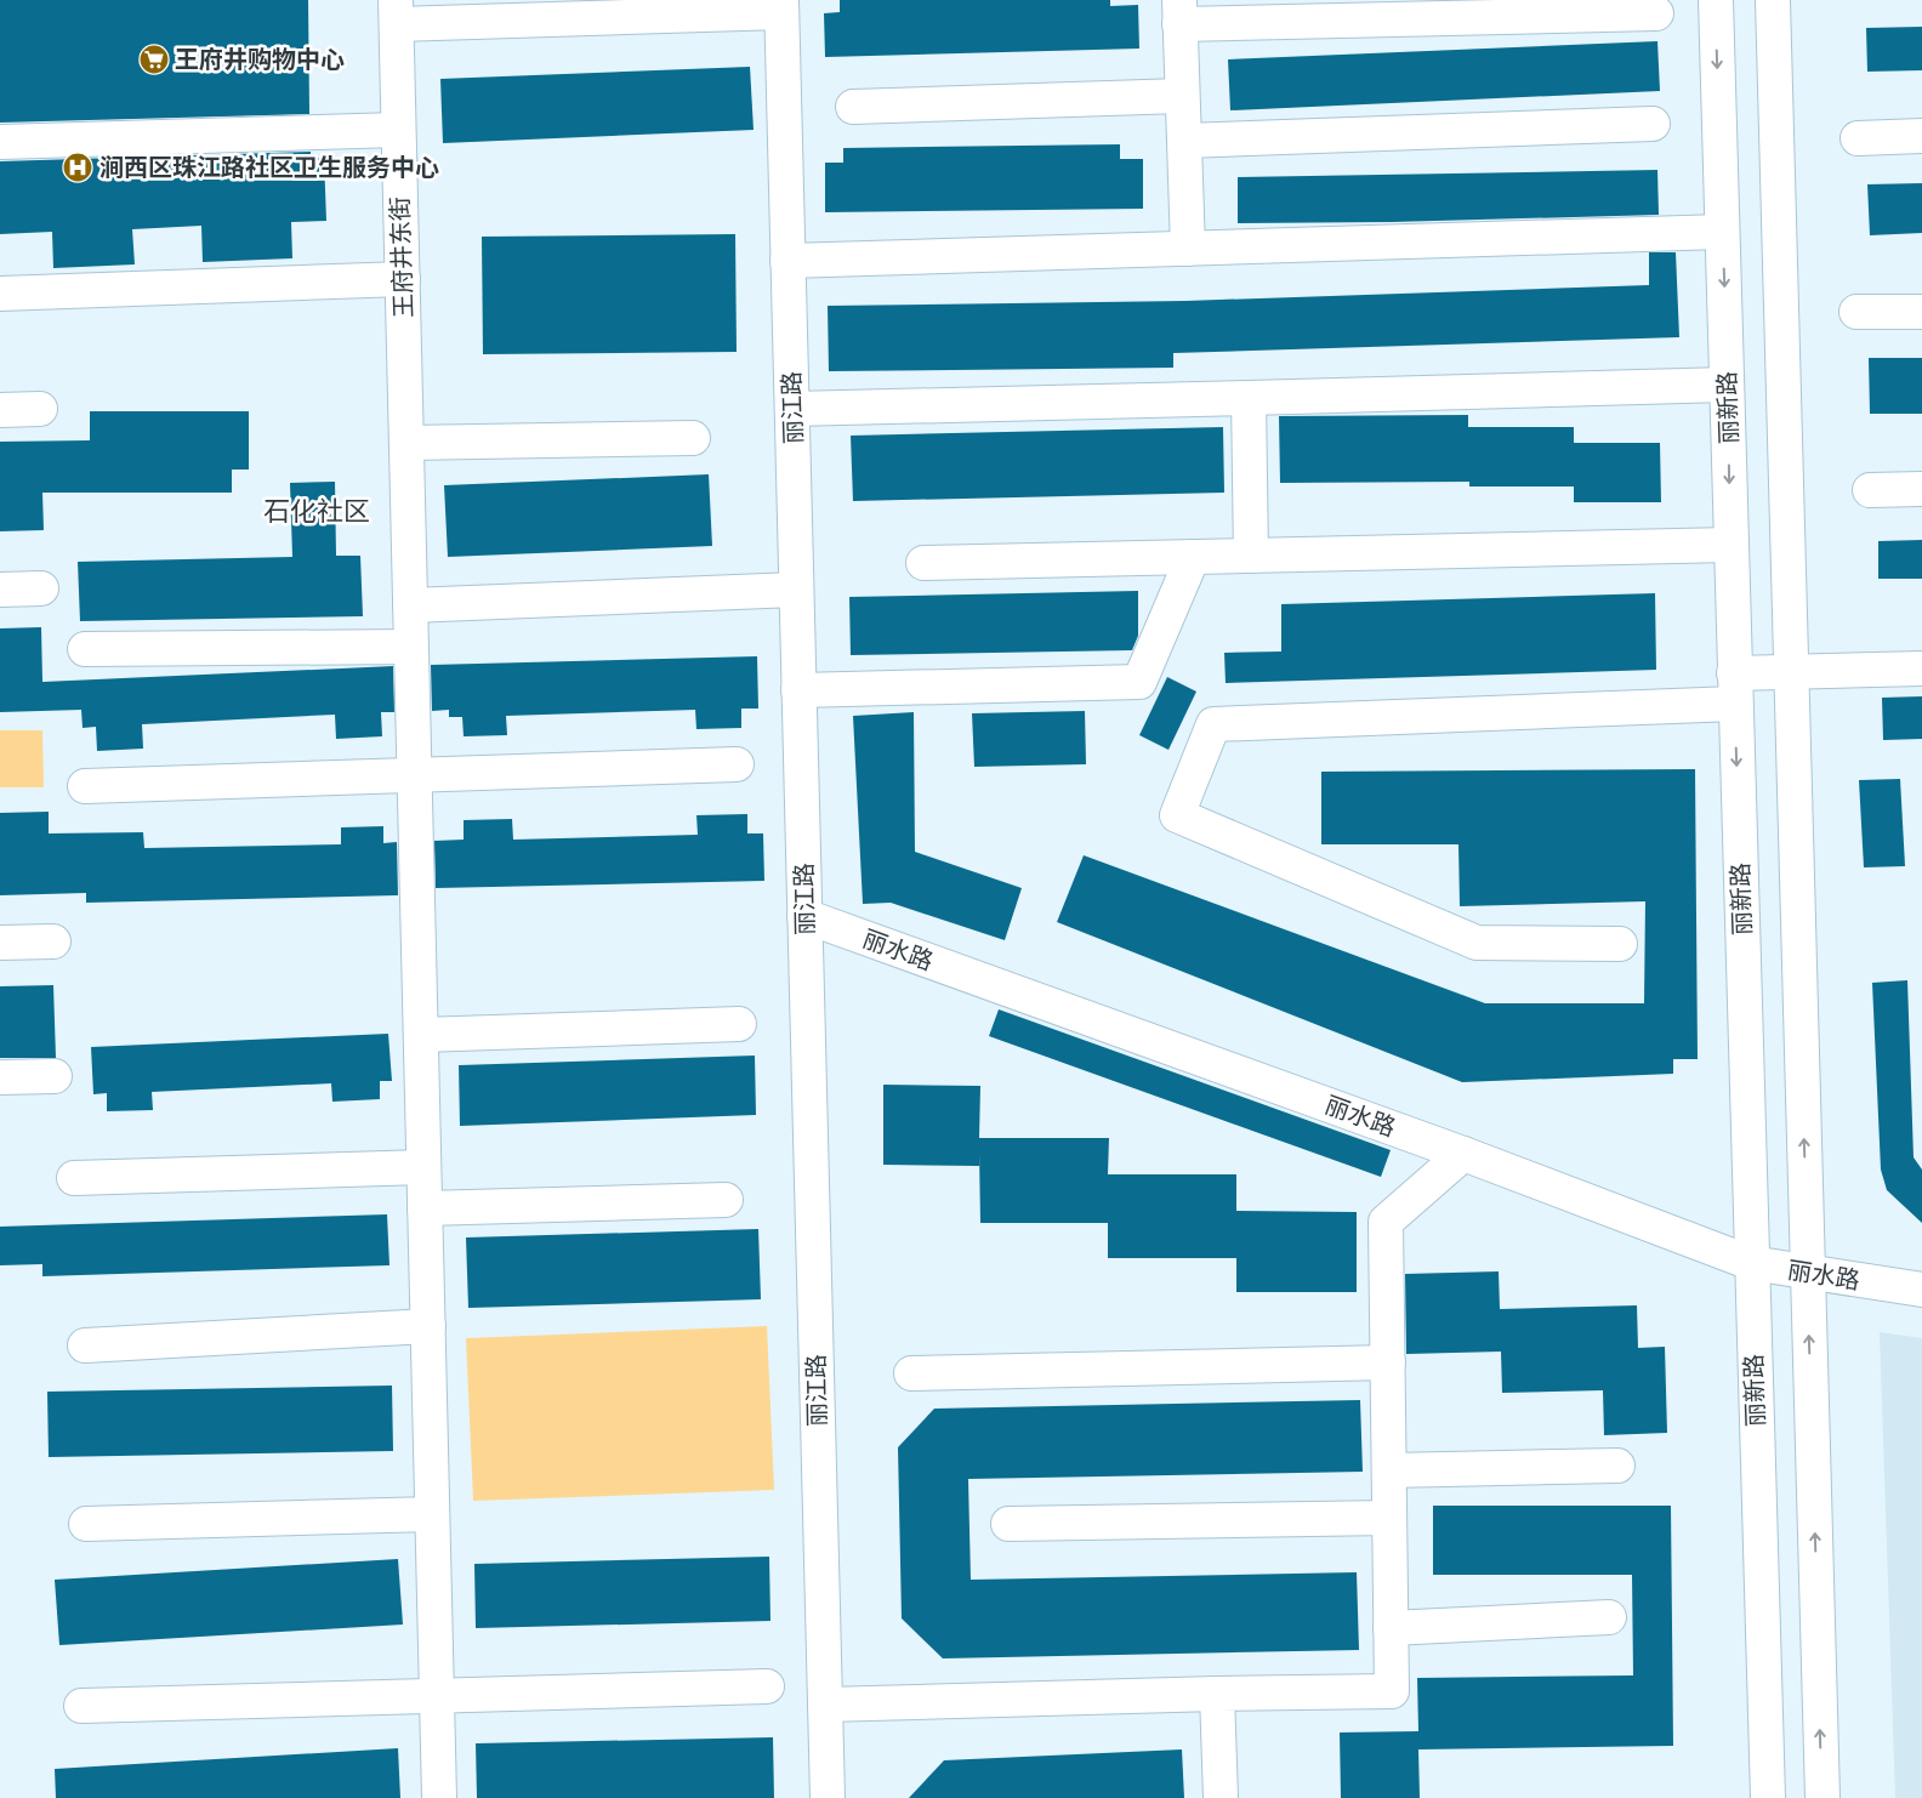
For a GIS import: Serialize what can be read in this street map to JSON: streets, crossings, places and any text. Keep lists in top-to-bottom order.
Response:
{
  "streets": {
    "main road": [
      "王府井东街",
      "丽江路",
      "丽新路",
      "丽水路"
    ]
  },
  "crossings": [
    ["丽江路", "丽水路"],
    ["丽新路", "丽水路"]
  ],
  "districts": ["石化社区"],
  "places": {
    "supermarket": ["王府井购物中心"],
    "hospital": ["涧西区珠江路社区卫生服务中心"]
  }
}
